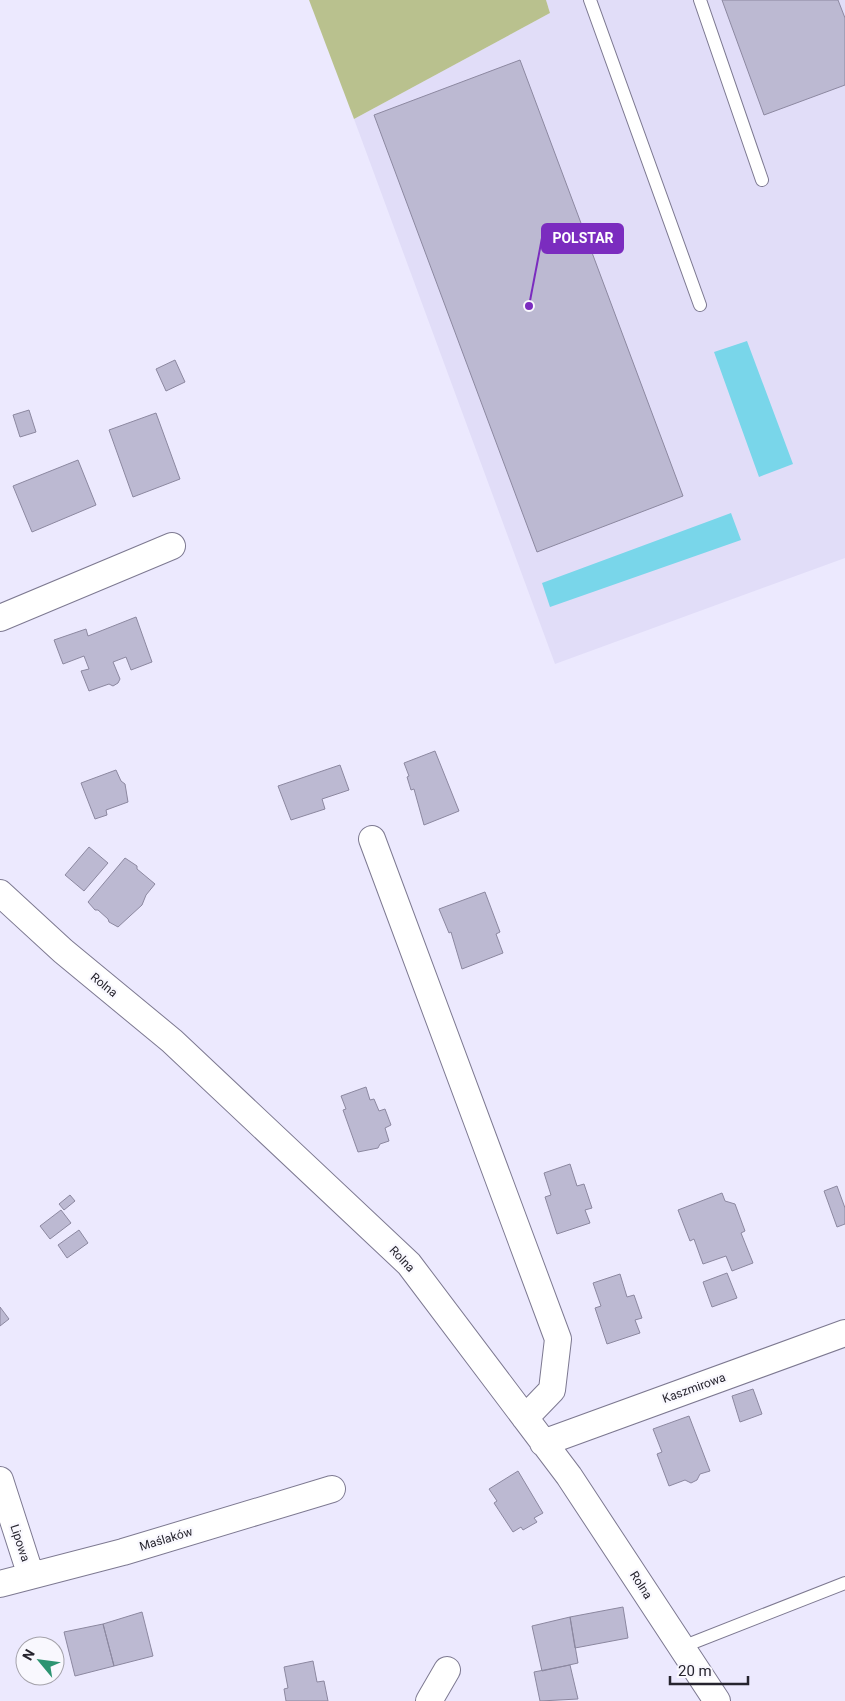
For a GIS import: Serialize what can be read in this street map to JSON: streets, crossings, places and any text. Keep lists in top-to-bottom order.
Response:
{
  "streets": {
    "street": [
      "Rolna",
      "Kaszmirowa",
      "Maślaków",
      "Lipowa"
    ]
  },
  "crossings": [
    ["Rolna", "Kaszmirowa"],
    ["Maślaków", "Lipowa"]
  ],
  "places": ["POLSTAR"],
  "scale_bar": "20 m",
  "north": "top left"
}
